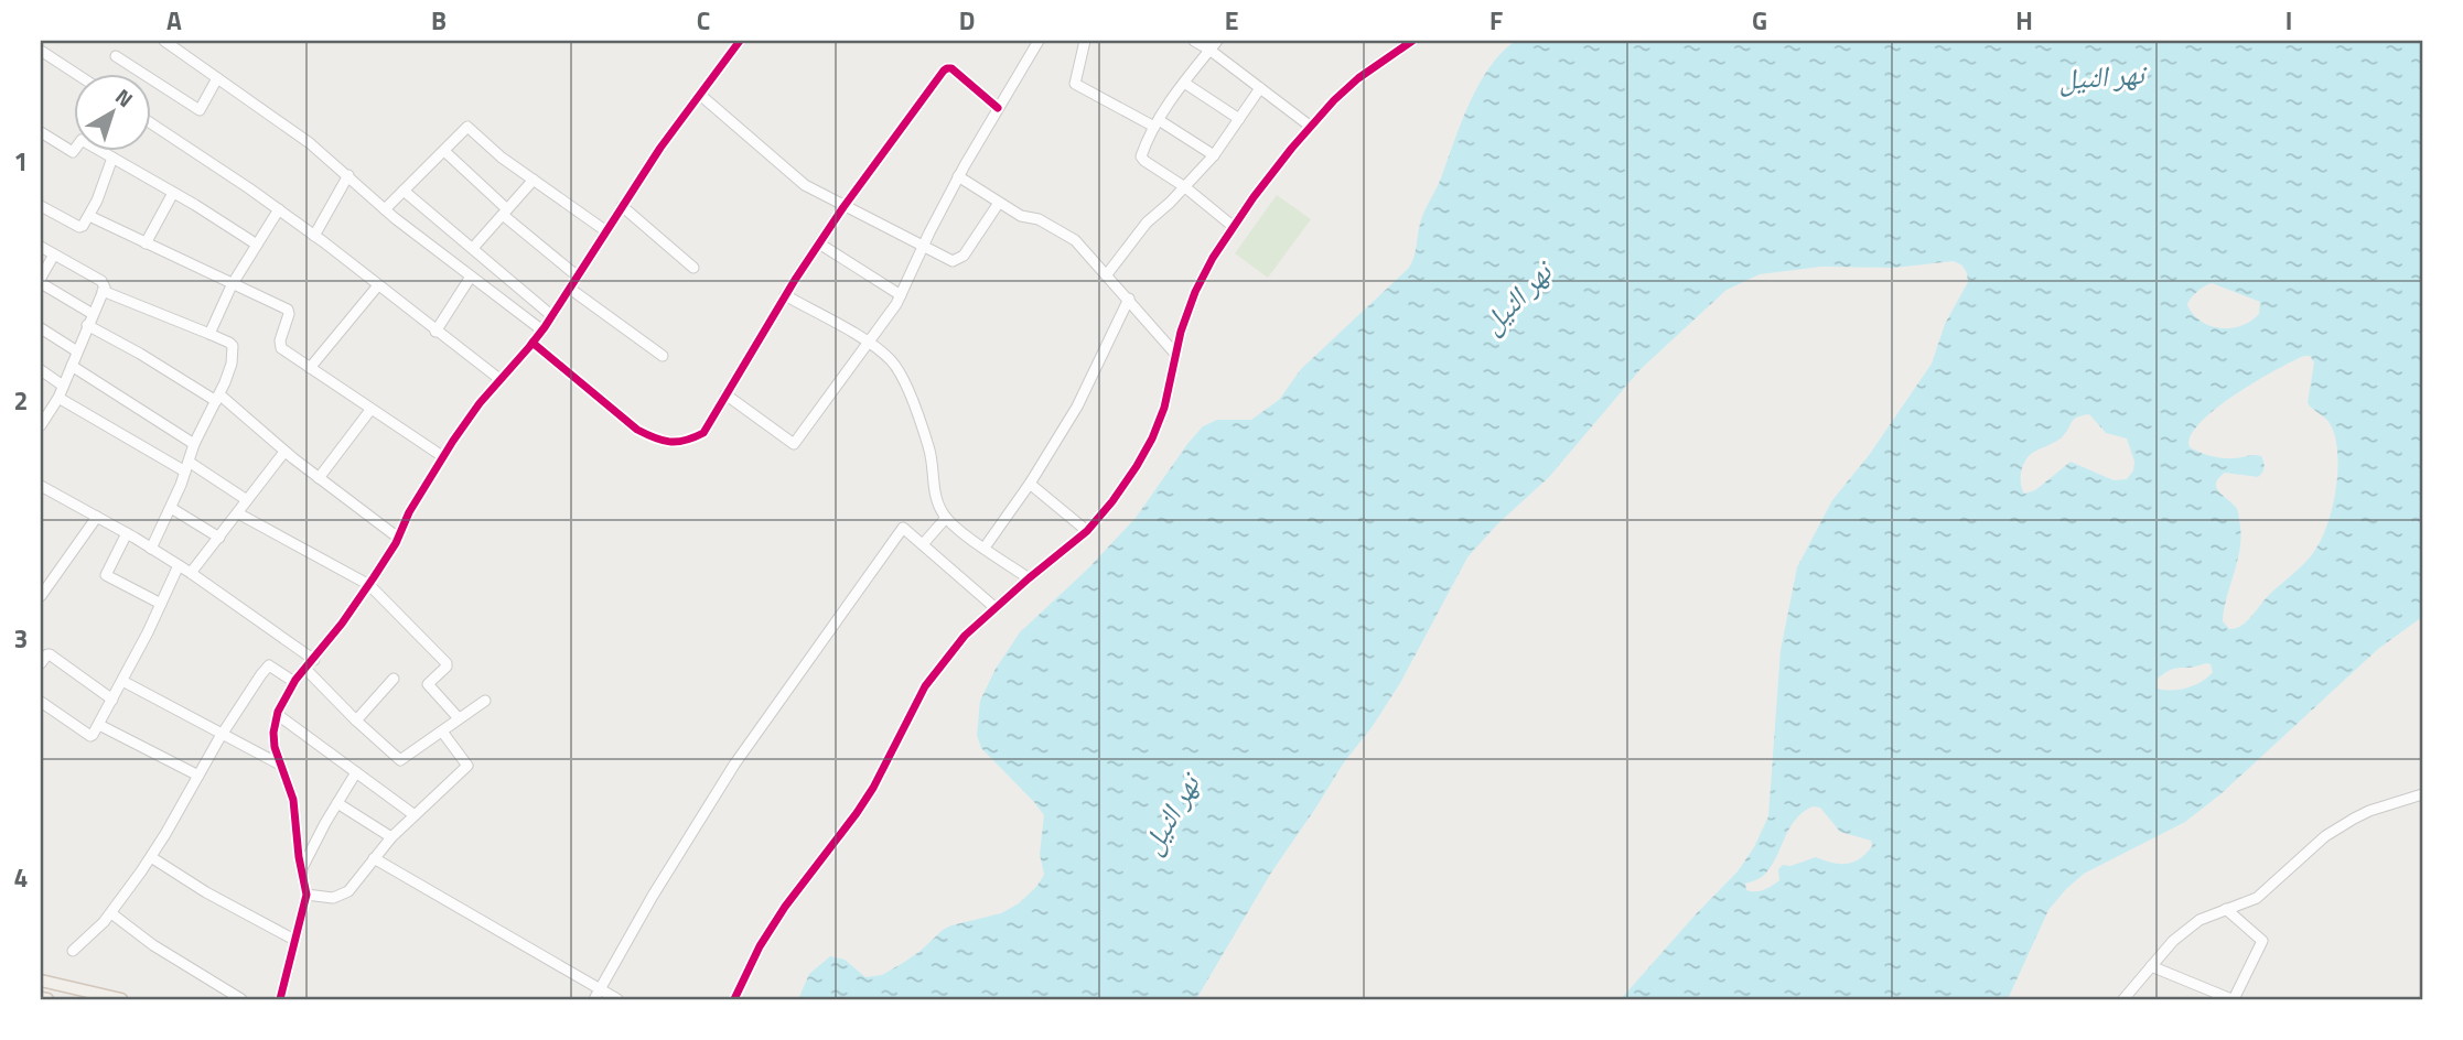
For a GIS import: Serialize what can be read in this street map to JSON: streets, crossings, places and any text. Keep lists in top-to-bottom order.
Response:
{
  "water": ["نهر النيل"],
  "north": "top right",
  "grid": {
    "columns": [
      "A",
      "B",
      "C",
      "D",
      "E",
      "F",
      "G",
      "H",
      "I"
    ],
    "rows": [
      "1",
      "2",
      "3",
      "4"
    ]
  }
}
